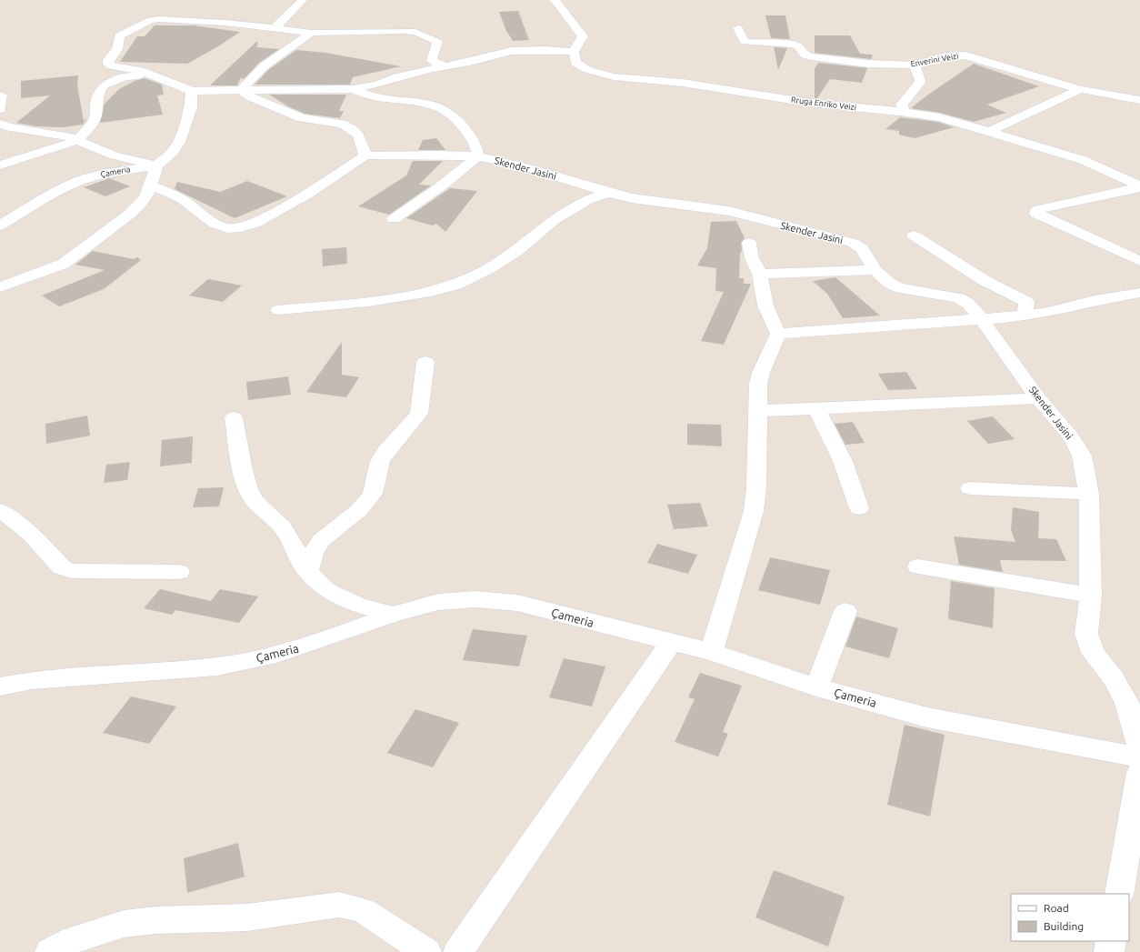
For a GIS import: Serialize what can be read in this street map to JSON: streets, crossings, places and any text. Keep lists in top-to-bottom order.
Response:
{
  "streets": {
    "street": [
      "Enverini Veizi",
      "Rruga Enriko Veizi",
      "Skender Jasini",
      "Çameria"
    ]
  },
  "legend": ["Road", "Building"]
}
